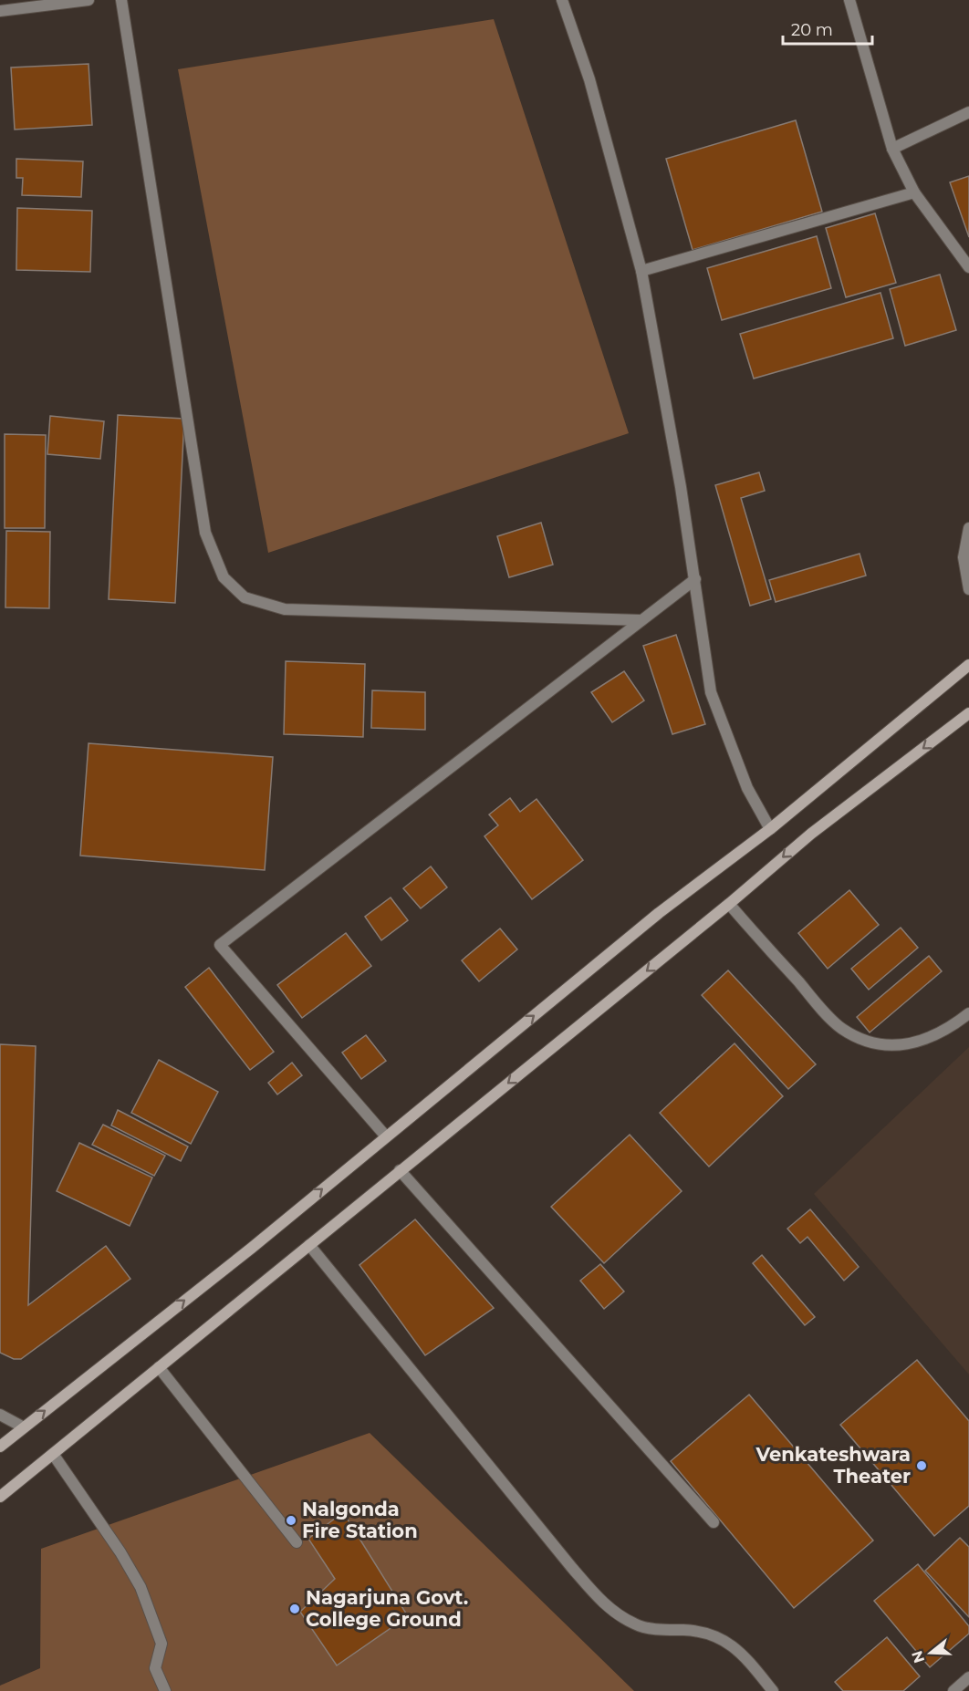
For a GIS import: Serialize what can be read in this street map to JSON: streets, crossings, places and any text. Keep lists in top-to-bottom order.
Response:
{
  "places": ["Venkateshwara Theater", "Nalgonda Fire Station", "Nagarjuna Govt. College Ground"],
  "scale_bar": "20 m",
  "north": "left"
}
